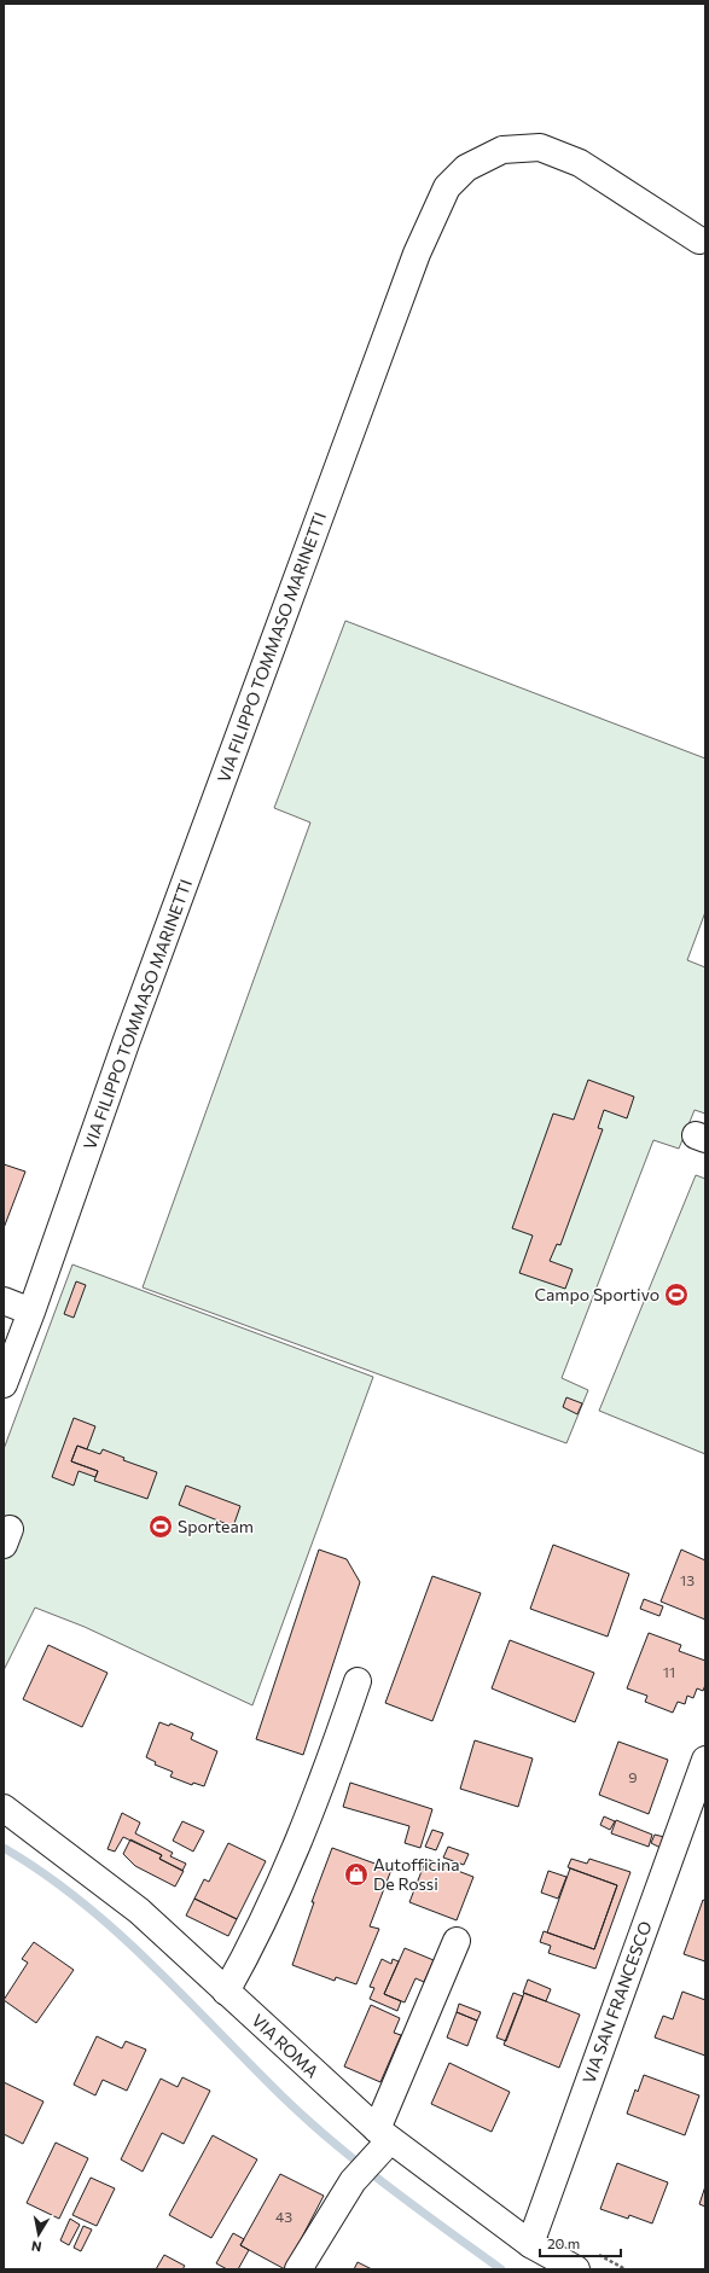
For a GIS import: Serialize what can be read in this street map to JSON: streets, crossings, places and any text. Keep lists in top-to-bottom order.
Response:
{
  "streets": {
    "street": ["VIA FILIPPO TOMMASO MARINETTI", "VIA SAN FRANCESCO", "VIA ROMA"]
  },
  "crossings": [
    ["VIA SAN FRANCESCO", "VIA ROMA"]
  ],
  "places": {
    "sports": ["Campo Sportivo", "Sporteam"],
    "shop": ["Autofficina De Rossi"]
  },
  "house_numbers": [
    "13",
    "11",
    "9",
    "43"
  ],
  "scale_bar": "20 m",
  "north": "bottom"
}
